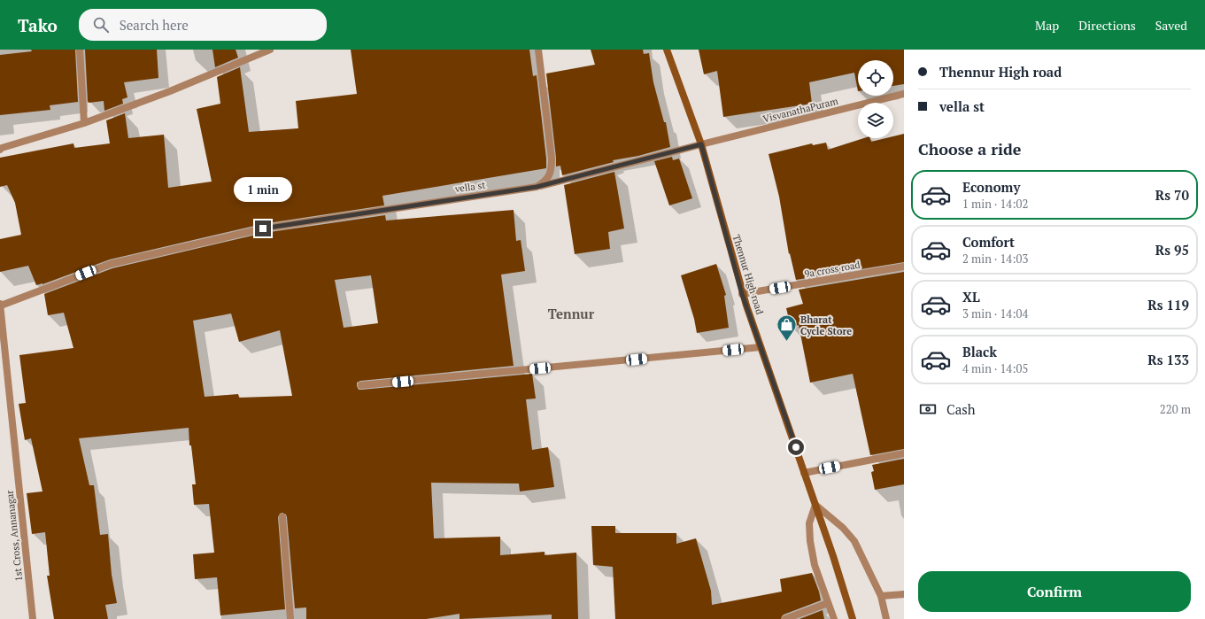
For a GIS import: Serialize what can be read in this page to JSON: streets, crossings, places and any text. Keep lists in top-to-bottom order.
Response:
{
  "streets": {
    "main road": ["Thennur High road"],
    "street": [
      "VisvanathaPuram",
      "vella st",
      "9a cross road",
      "1st Cross, Annanagar"
    ]
  },
  "crossings": [
    ["VisvanathaPuram", "vella st"],
    ["VisvanathaPuram", "Thennur High road"],
    ["vella st", "1st Cross, Annanagar"],
    ["9a cross road", "Thennur High road"]
  ],
  "districts": ["Tennur"],
  "places": {
    "shop": ["Bharat Cycle Store"]
  },
  "page": {
    "header": "Tako",
    "search": "Search here",
    "nav": ["Map", "Directions", "Saved"],
    "banner": ["Thennur High road", "vella st"],
    "heading": "Choose a ride",
    "list": [
      {
        "name": "Economy",
        "note": "1 min · 14:02",
        "value": "Rs 70"
      },
      {
        "name": "Comfort",
        "note": "2 min · 14:03",
        "value": "Rs 95"
      },
      {
        "name": "XL",
        "note": "3 min · 14:04",
        "value": "Rs 119"
      },
      {
        "name": "Black",
        "note": "4 min · 14:05",
        "value": "Rs 133"
      }
    ],
    "bubble": "1 min",
    "pay": ["Cash", "220 m"],
    "buttons": "Confirm"
  }
}
